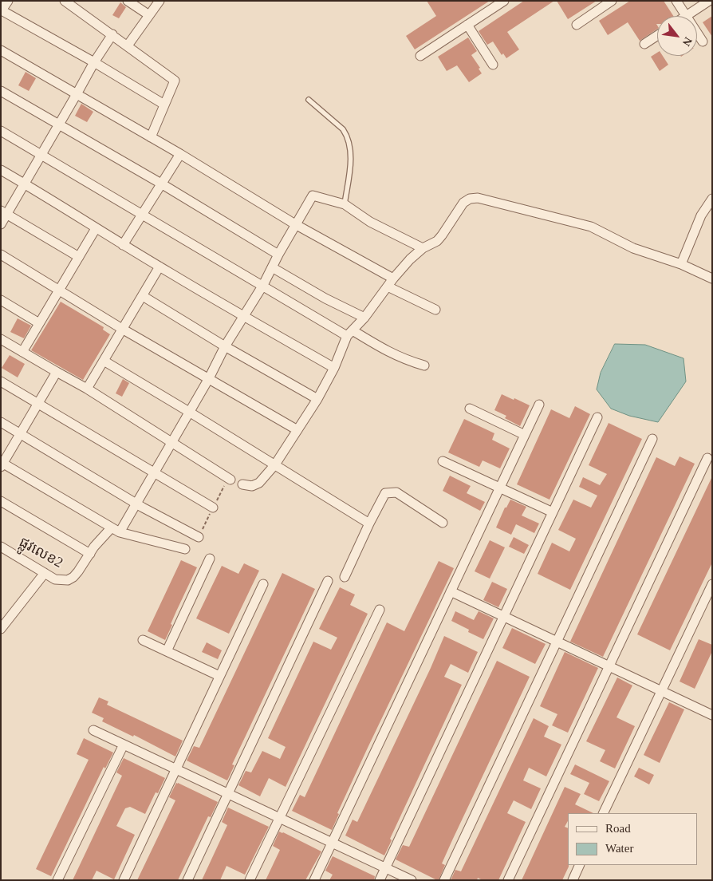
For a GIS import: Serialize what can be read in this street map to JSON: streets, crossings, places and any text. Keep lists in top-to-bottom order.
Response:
{
  "streets": {
    "street": ["ផ្លូវលេខ2"]
  },
  "legend": ["Road", "Water"],
  "north": "bottom right"
}
